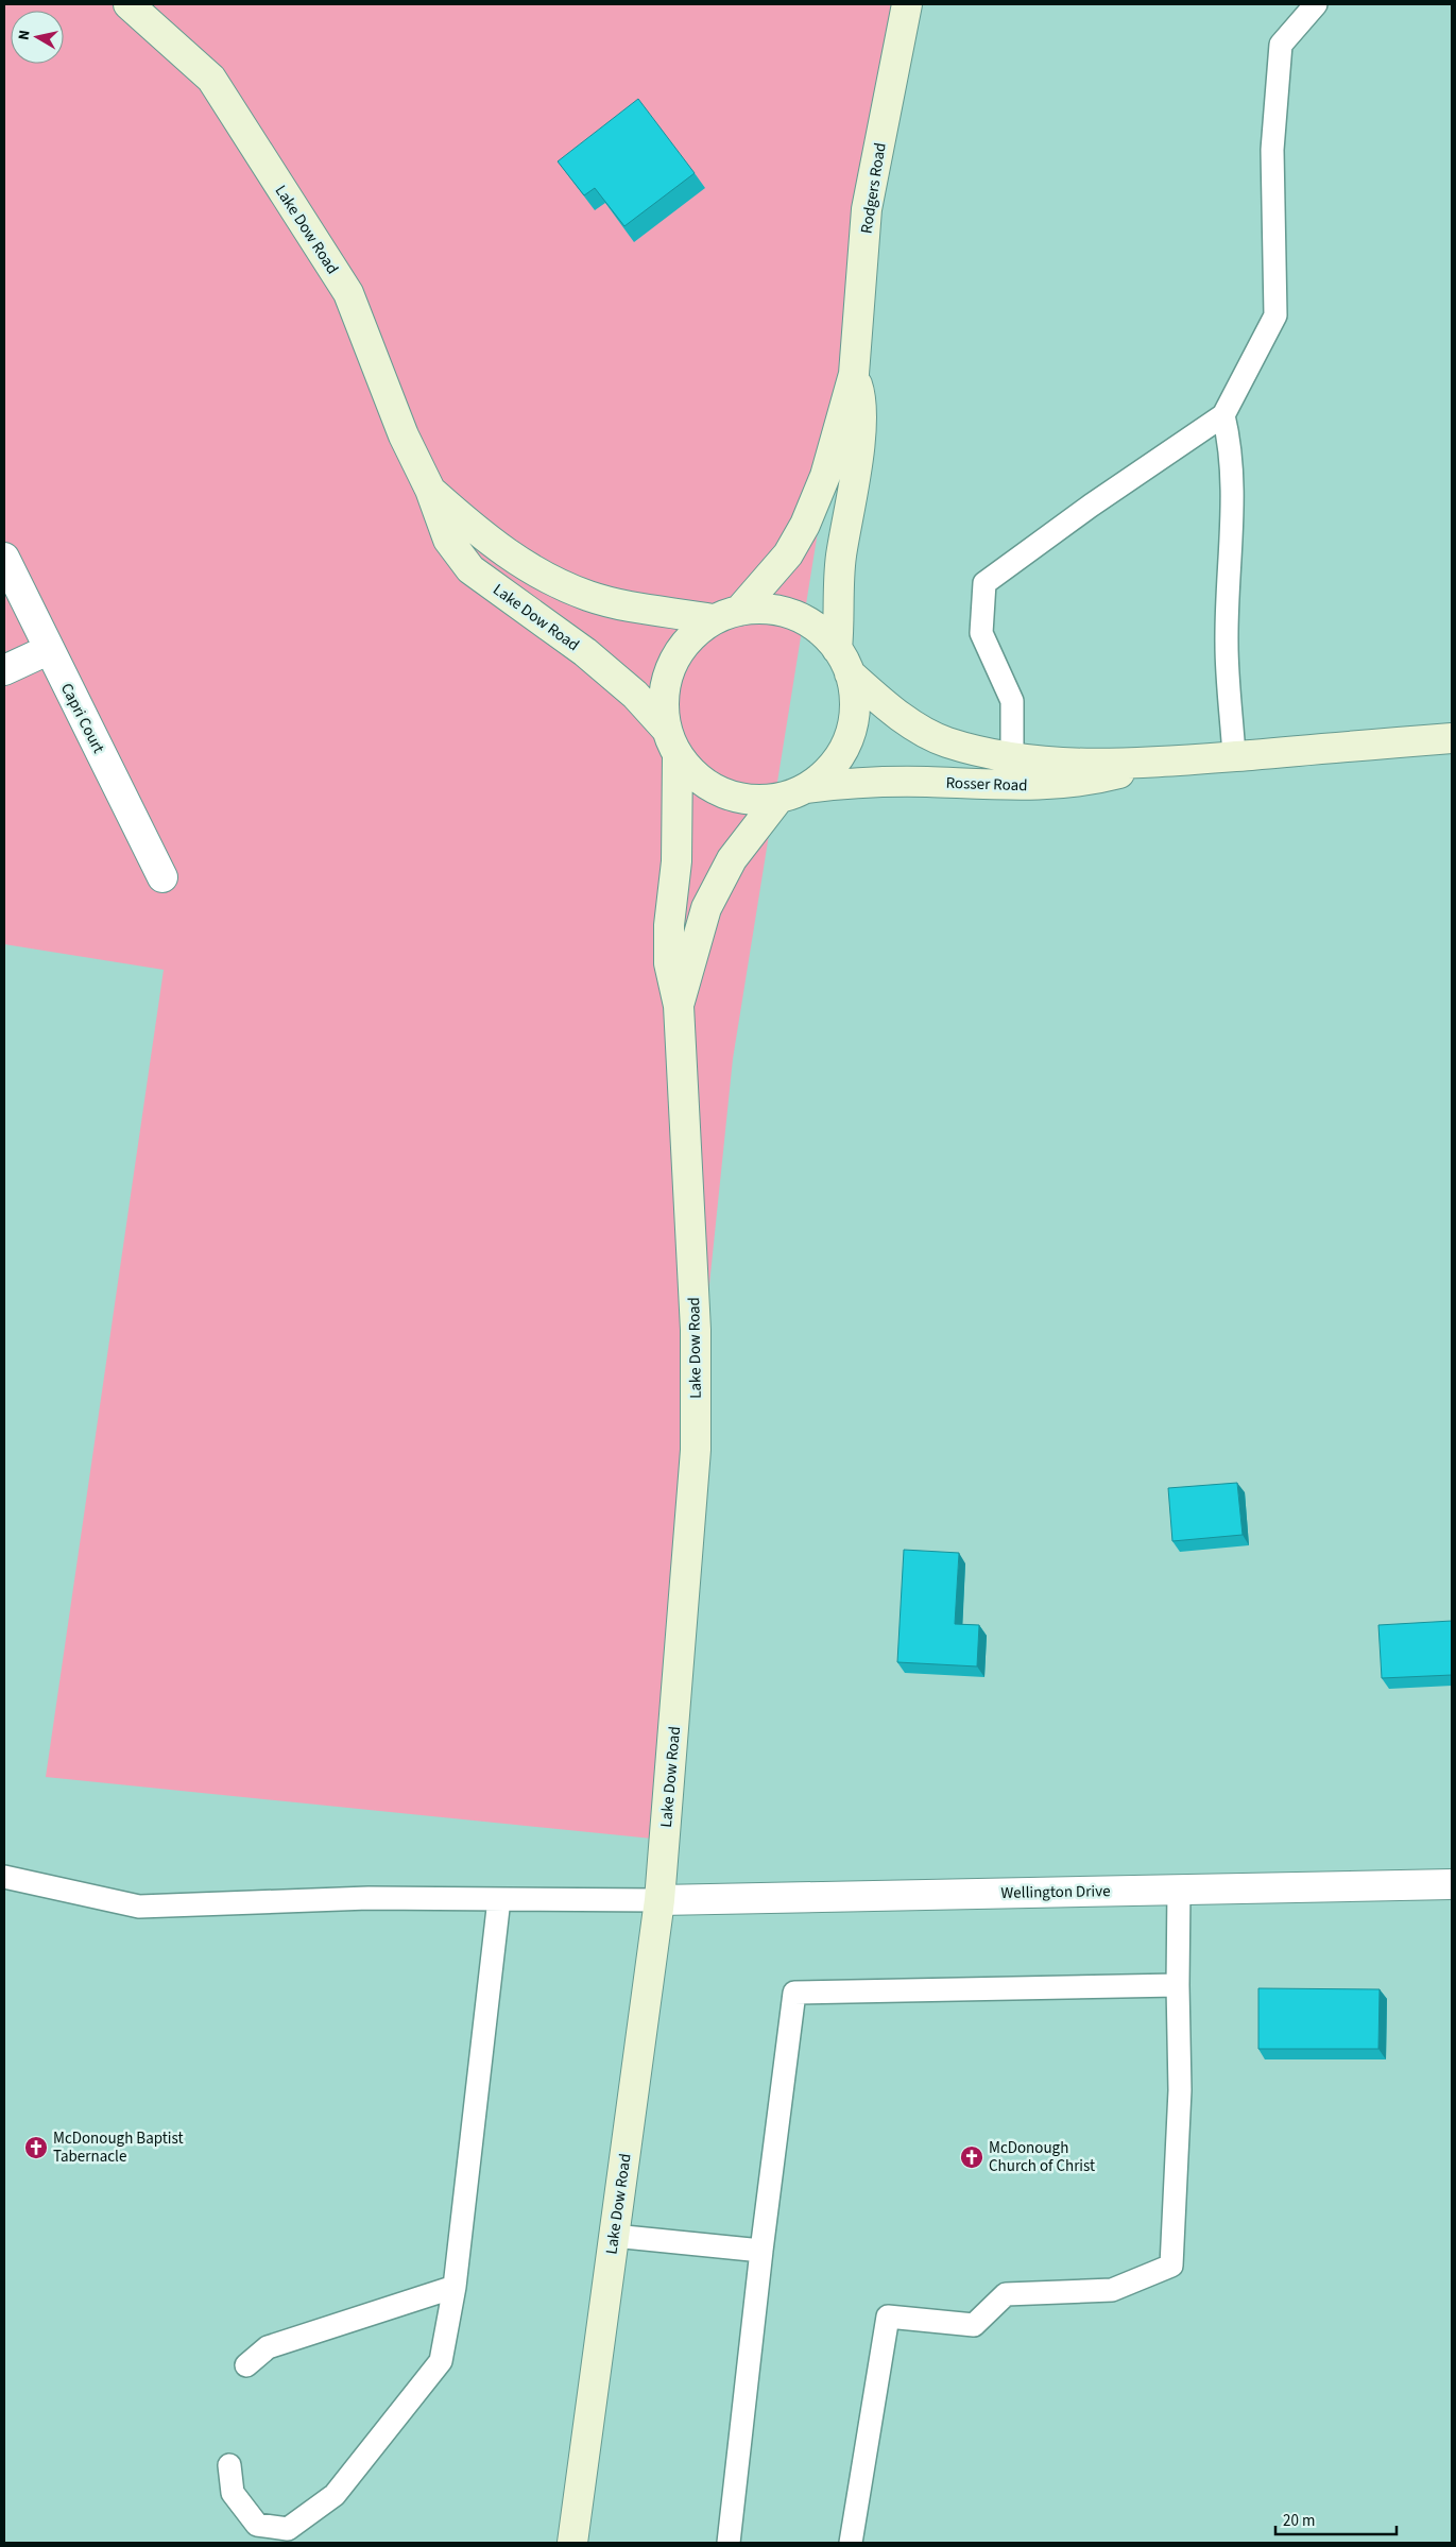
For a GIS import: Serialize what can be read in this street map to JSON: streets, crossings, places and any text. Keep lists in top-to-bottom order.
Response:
{
  "streets": {
    "street": [
      "Rodgers Road",
      "Lake Dow Road",
      "Capri Court",
      "Rosser Road",
      "Wellington Drive"
    ]
  },
  "crossings": [
    ["Rodgers Road", "Lake Dow Road"],
    ["Rodgers Road", "Rosser Road"],
    ["Lake Dow Road", "Rosser Road"],
    ["Lake Dow Road", "Wellington Drive"]
  ],
  "places": {
    "church": ["McDonough Baptist Tabernacle", "McDonough Church of Christ"]
  },
  "scale_bar": "20 m",
  "north": "left"
}
